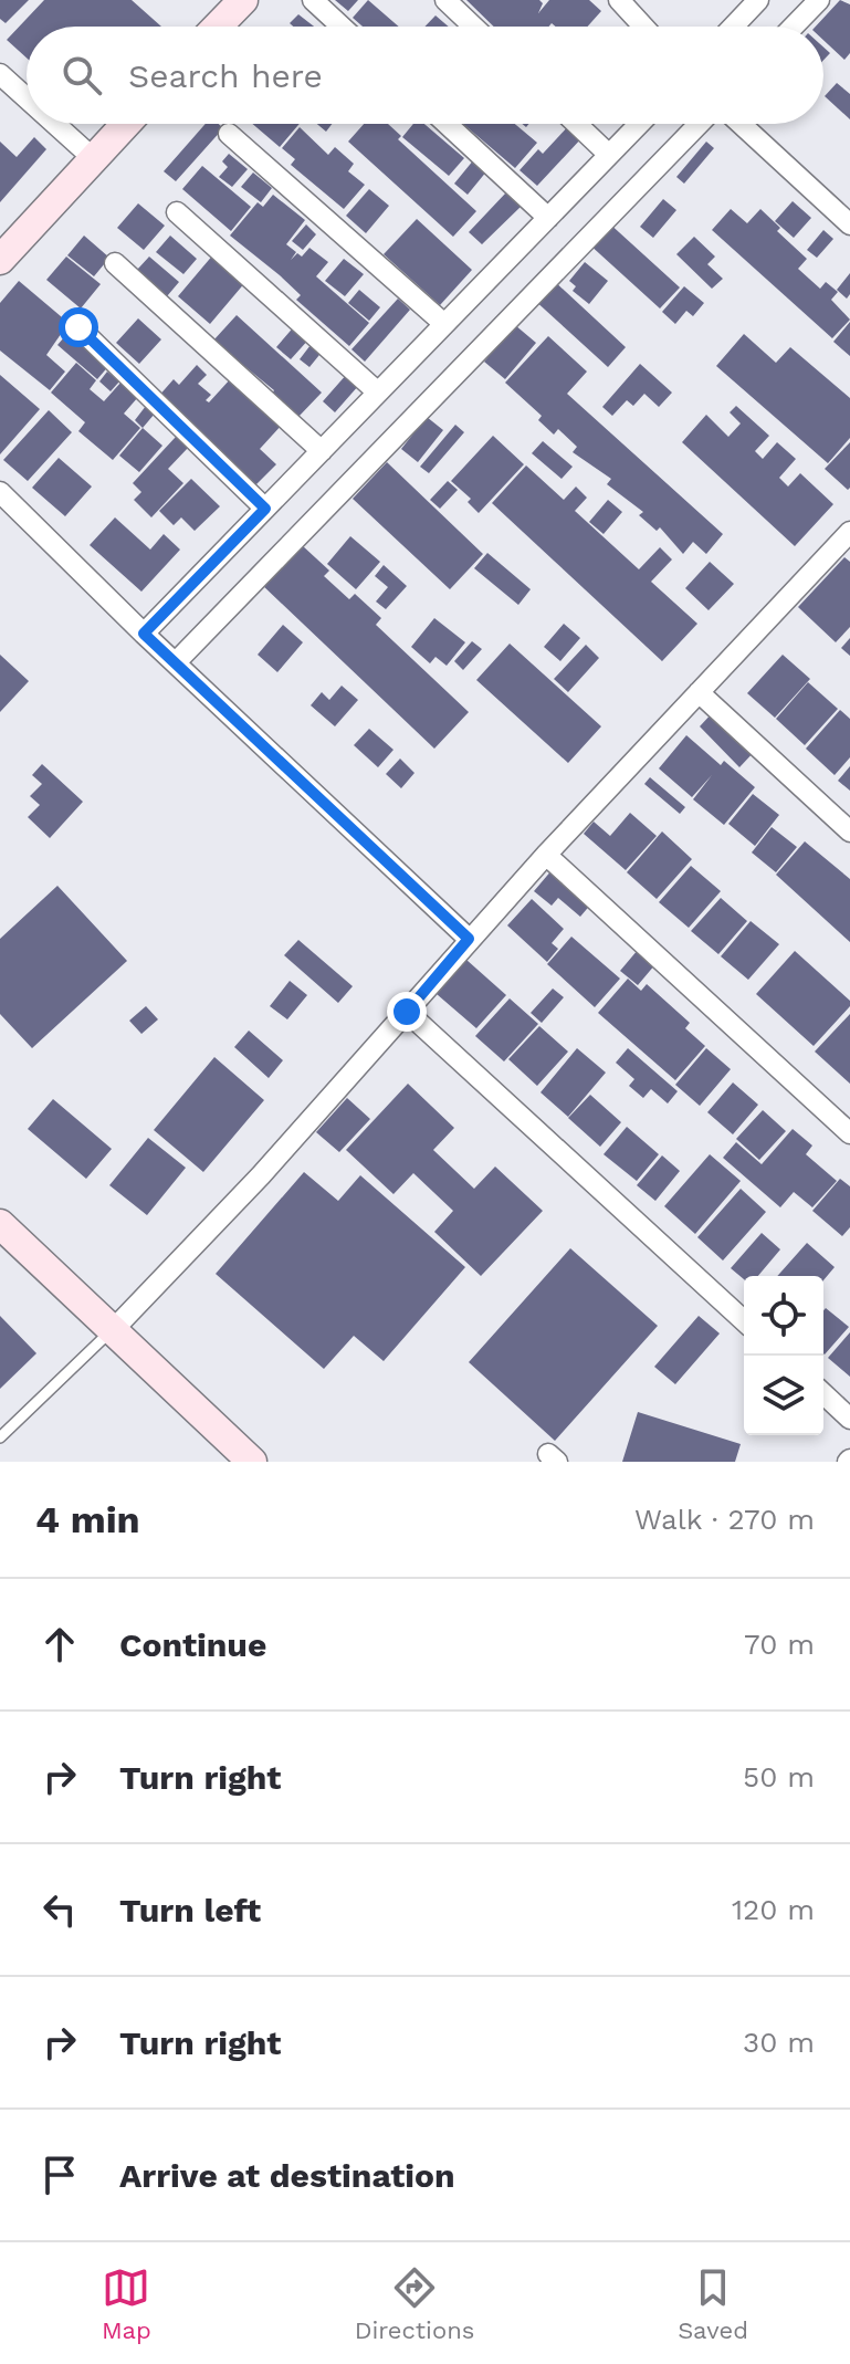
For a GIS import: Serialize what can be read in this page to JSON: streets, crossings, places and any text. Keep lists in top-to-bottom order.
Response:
{
  "page": {
    "search": "Search here",
    "heading": ["4 min", "Walk · 270 m"],
    "list": [
      ["Continue", "70 m"],
      ["Turn right", "50 m"],
      ["Turn left", "120 m"],
      ["Turn right", "30 m"],
      "Arrive at destination"
    ],
    "nav": ["Map", "Directions", "Saved"]
  }
}
